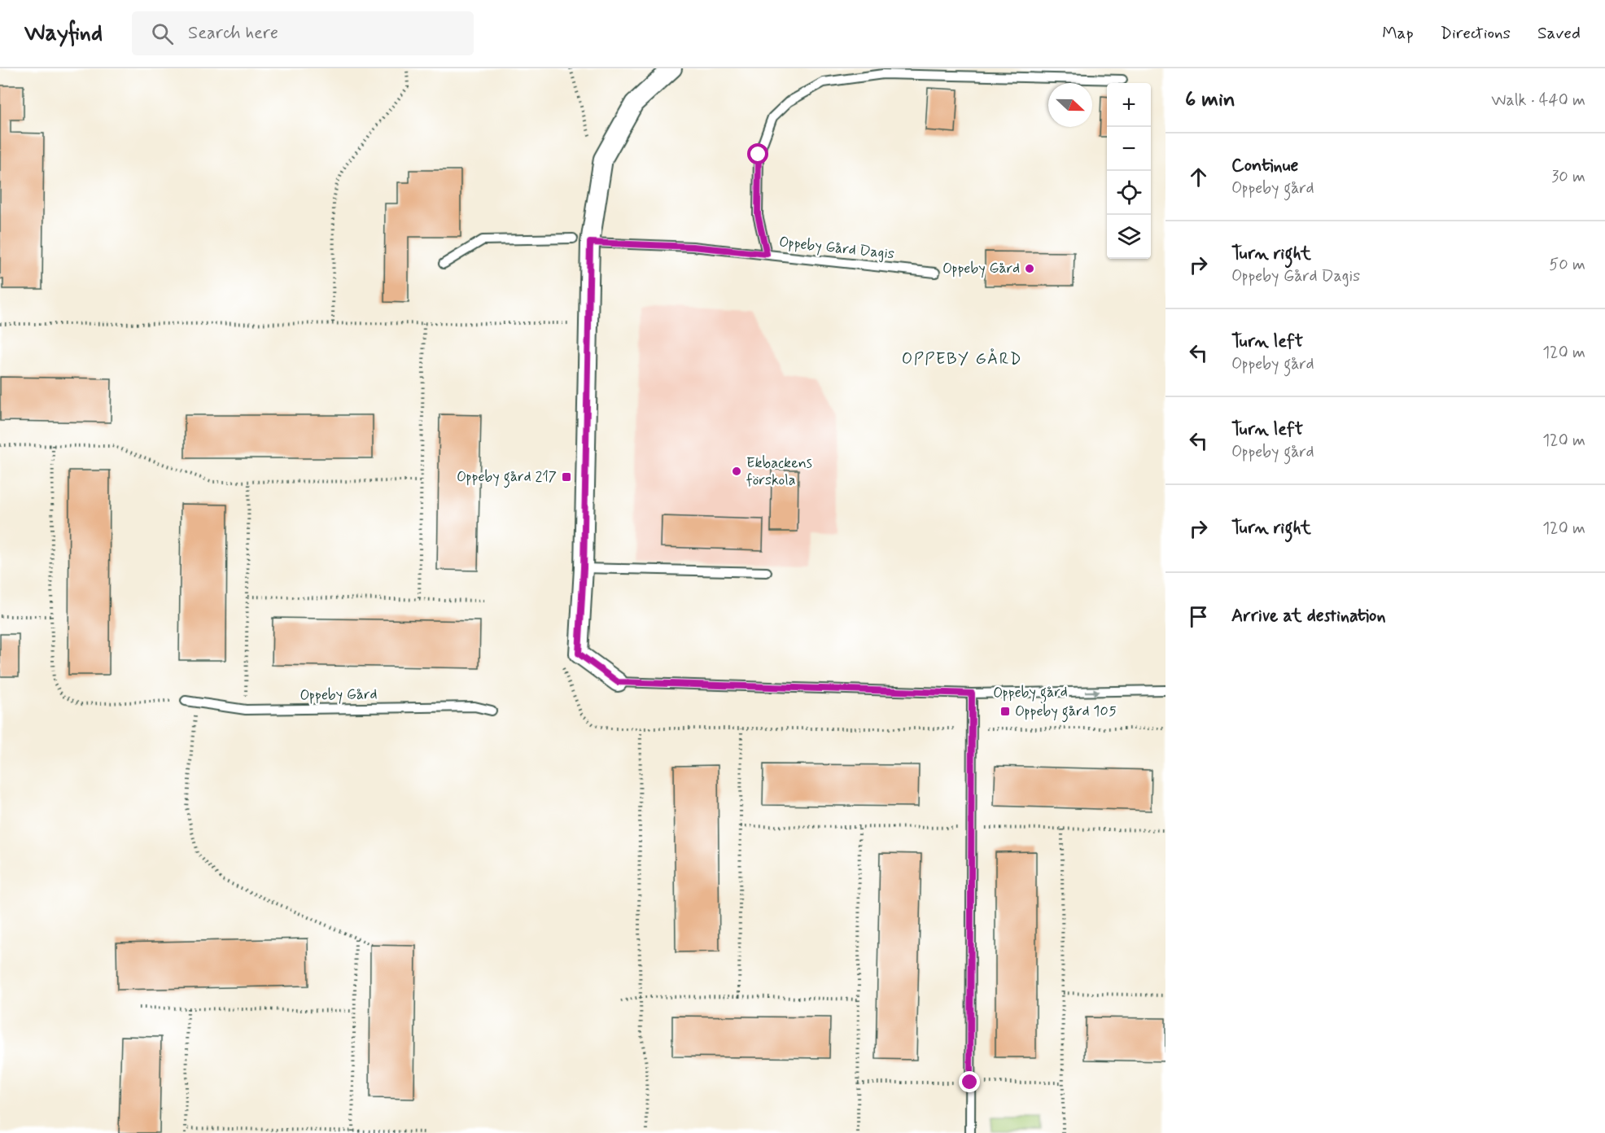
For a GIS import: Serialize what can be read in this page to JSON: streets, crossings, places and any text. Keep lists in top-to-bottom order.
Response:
{
  "streets": {
    "street": ["Oppeby gård"],
    "lane": ["Oppeby Gård Dagis", "Oppeby Gård"]
  },
  "crossings": [
    ["Oppeby Gård Dagis", "Oppeby gård"]
  ],
  "districts": ["OPPEBY GÅRD"],
  "places": {
    "other": ["Oppeby Gård", "Ekbackens förskola"],
    "transit": ["Oppeby gård 217", "Oppeby gård 105"]
  },
  "north": "right",
  "page": {
    "header": "Wayfind",
    "search": "Search here",
    "nav": ["Map", "Directions", "Saved"],
    "heading": ["6 min", "Walk · 440 m"],
    "map_buttons": ["+", "−"],
    "list": [
      ["Continue", "Oppeby gård", "30 m"],
      ["Turn right", "Oppeby Gård Dagis", "50 m"],
      ["Turn left", "Oppeby gård", "120 m"],
      ["Turn left", "Oppeby gård", "120 m"],
      ["Turn right", "120 m"],
      "Arrive at destination"
    ]
  }
}
